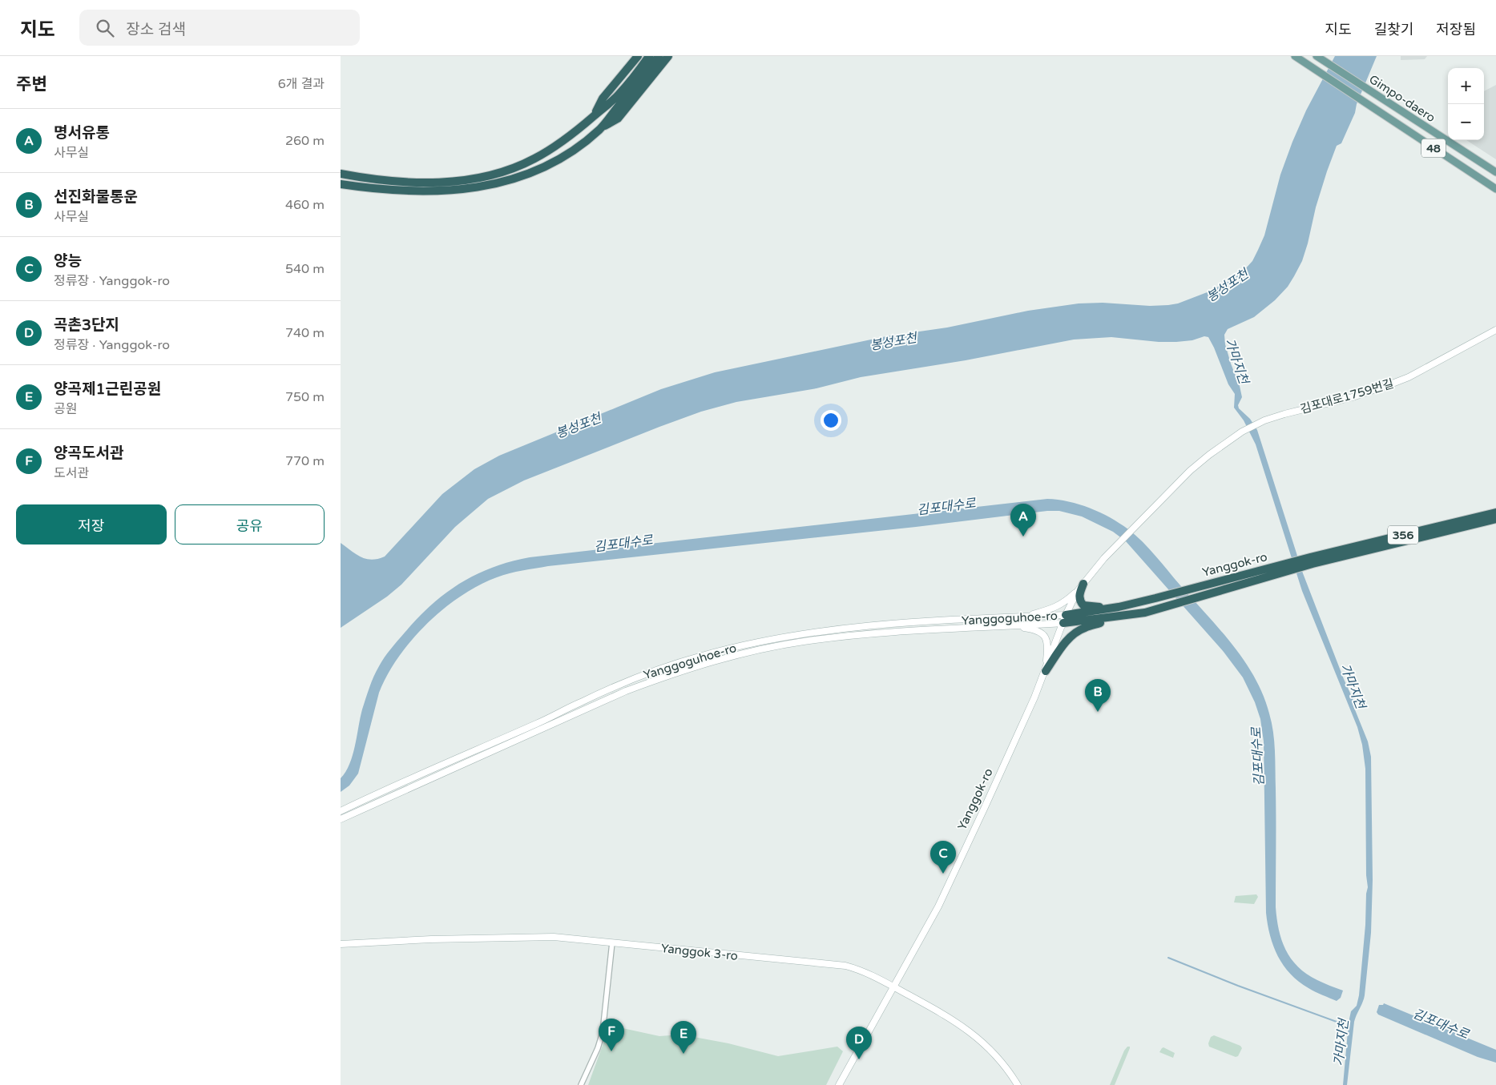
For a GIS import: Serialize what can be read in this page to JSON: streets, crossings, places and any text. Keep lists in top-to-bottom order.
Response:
{
  "streets": {
    "highway": ["356", "Yanggok-ro"],
    "main road": ["Gimpo-daero", "48"],
    "street": ["김포대로1759번길", "Yanggoguhoe-ro", "Yanggok 3-ro"]
  },
  "crossings": [
    ["356", "Yanggok-ro"],
    ["356", "Yanggoguhoe-ro"],
    ["Yanggok-ro", "Yanggoguhoe-ro"],
    ["Yanggok-ro", "Yanggok 3-ro"]
  ],
  "water": ["봉성포천", "가마지천", "김포대수로"],
  "page": {
    "header": "지도",
    "search": "장소 검색",
    "nav": ["지도", "길찾기", "저장됨"],
    "heading": ["주변", "6개 결과"],
    "map_buttons": ["+", "−"],
    "list": [
      {
        "mark": "A",
        "name": "명서유통",
        "note": "사무실",
        "value": "260 m"
      },
      {
        "mark": "B",
        "name": "선진화물통운",
        "note": "사무실",
        "value": "460 m"
      },
      {
        "mark": "C",
        "name": "양능",
        "note": "정류장 · Yanggok-ro",
        "value": "540 m"
      },
      {
        "mark": "D",
        "name": "곡촌3단지",
        "note": "정류장 · Yanggok-ro",
        "value": "740 m"
      },
      {
        "mark": "E",
        "name": "양곡제1근린공원",
        "note": "공원",
        "value": "750 m"
      },
      {
        "mark": "F",
        "name": "양곡도서관",
        "note": "도서관",
        "value": "770 m"
      }
    ],
    "buttons": ["저장", "공유"],
    "pins": [
      "A",
      "B",
      "C",
      "F",
      "E",
      "D"
    ]
  }
}
